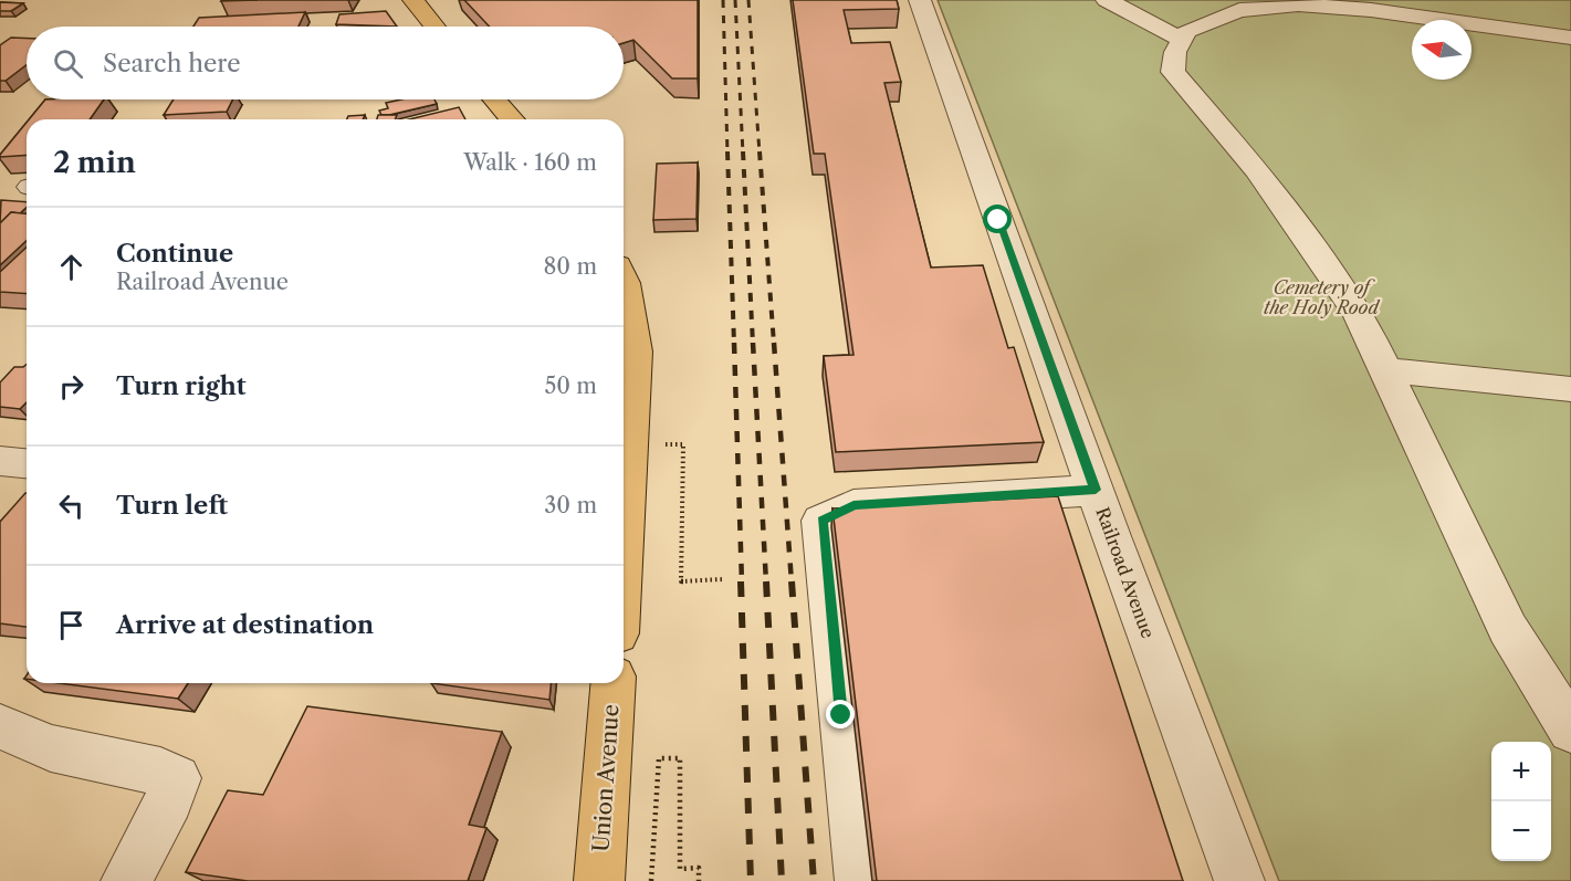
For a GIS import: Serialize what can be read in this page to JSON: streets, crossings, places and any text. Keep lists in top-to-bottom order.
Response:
{
  "streets": {
    "main road": ["Union Avenue"],
    "street": ["Railroad Avenue"]
  },
  "parks": ["Cemetery of the Holy Rood"],
  "north": "left",
  "page": {
    "search": "Search here",
    "heading": ["2 min", "Walk · 160 m"],
    "list": [
      ["Continue", "Railroad Avenue", "80 m"],
      ["Turn right", "50 m"],
      ["Turn left", "30 m"],
      "Arrive at destination"
    ],
    "map_buttons": ["+", "−"]
  }
}
